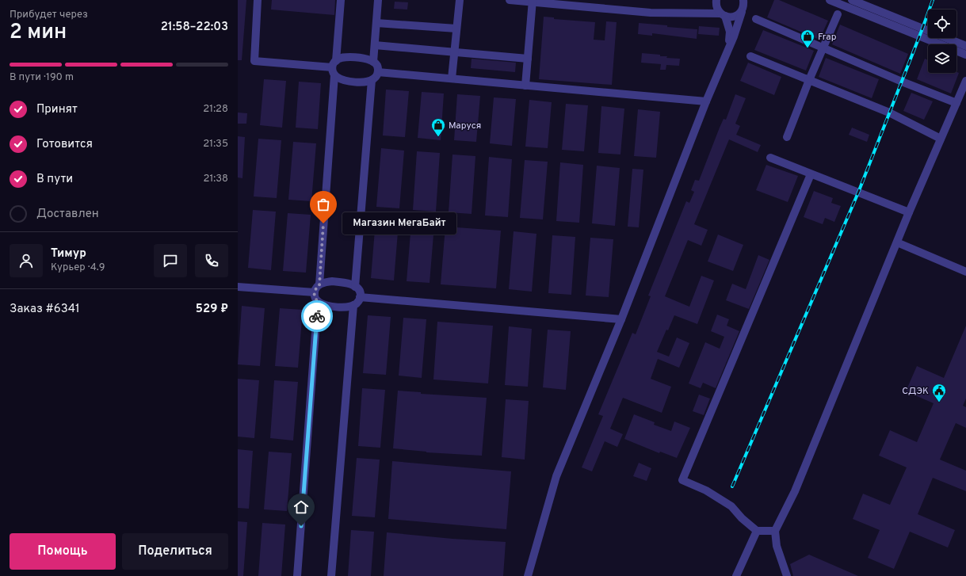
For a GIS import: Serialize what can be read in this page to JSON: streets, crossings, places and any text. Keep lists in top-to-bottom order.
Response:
{
  "places": {
    "shop": ["Frap", "Маруся"],
    "other": ["Магазин МегаБайт"],
    "public building": ["СДЭК"]
  },
  "page": {
    "heading": ["2 мин", "Прибудет через", "21:58–22:03"],
    "panel": [
      "Тимур",
      "Курьер · 4.9",
      "Заказ #6341",
      "529 ₽"
    ],
    "bar": "В пути · 190 m",
    "list": [
      ["Принят", "21:28"],
      ["Готовится", "21:35"],
      ["В пути", "21:38"],
      "Доставлен"
    ],
    "bubble": "Магазин МегаБайт",
    "buttons": ["Помощь", "Поделиться"]
  }
}
